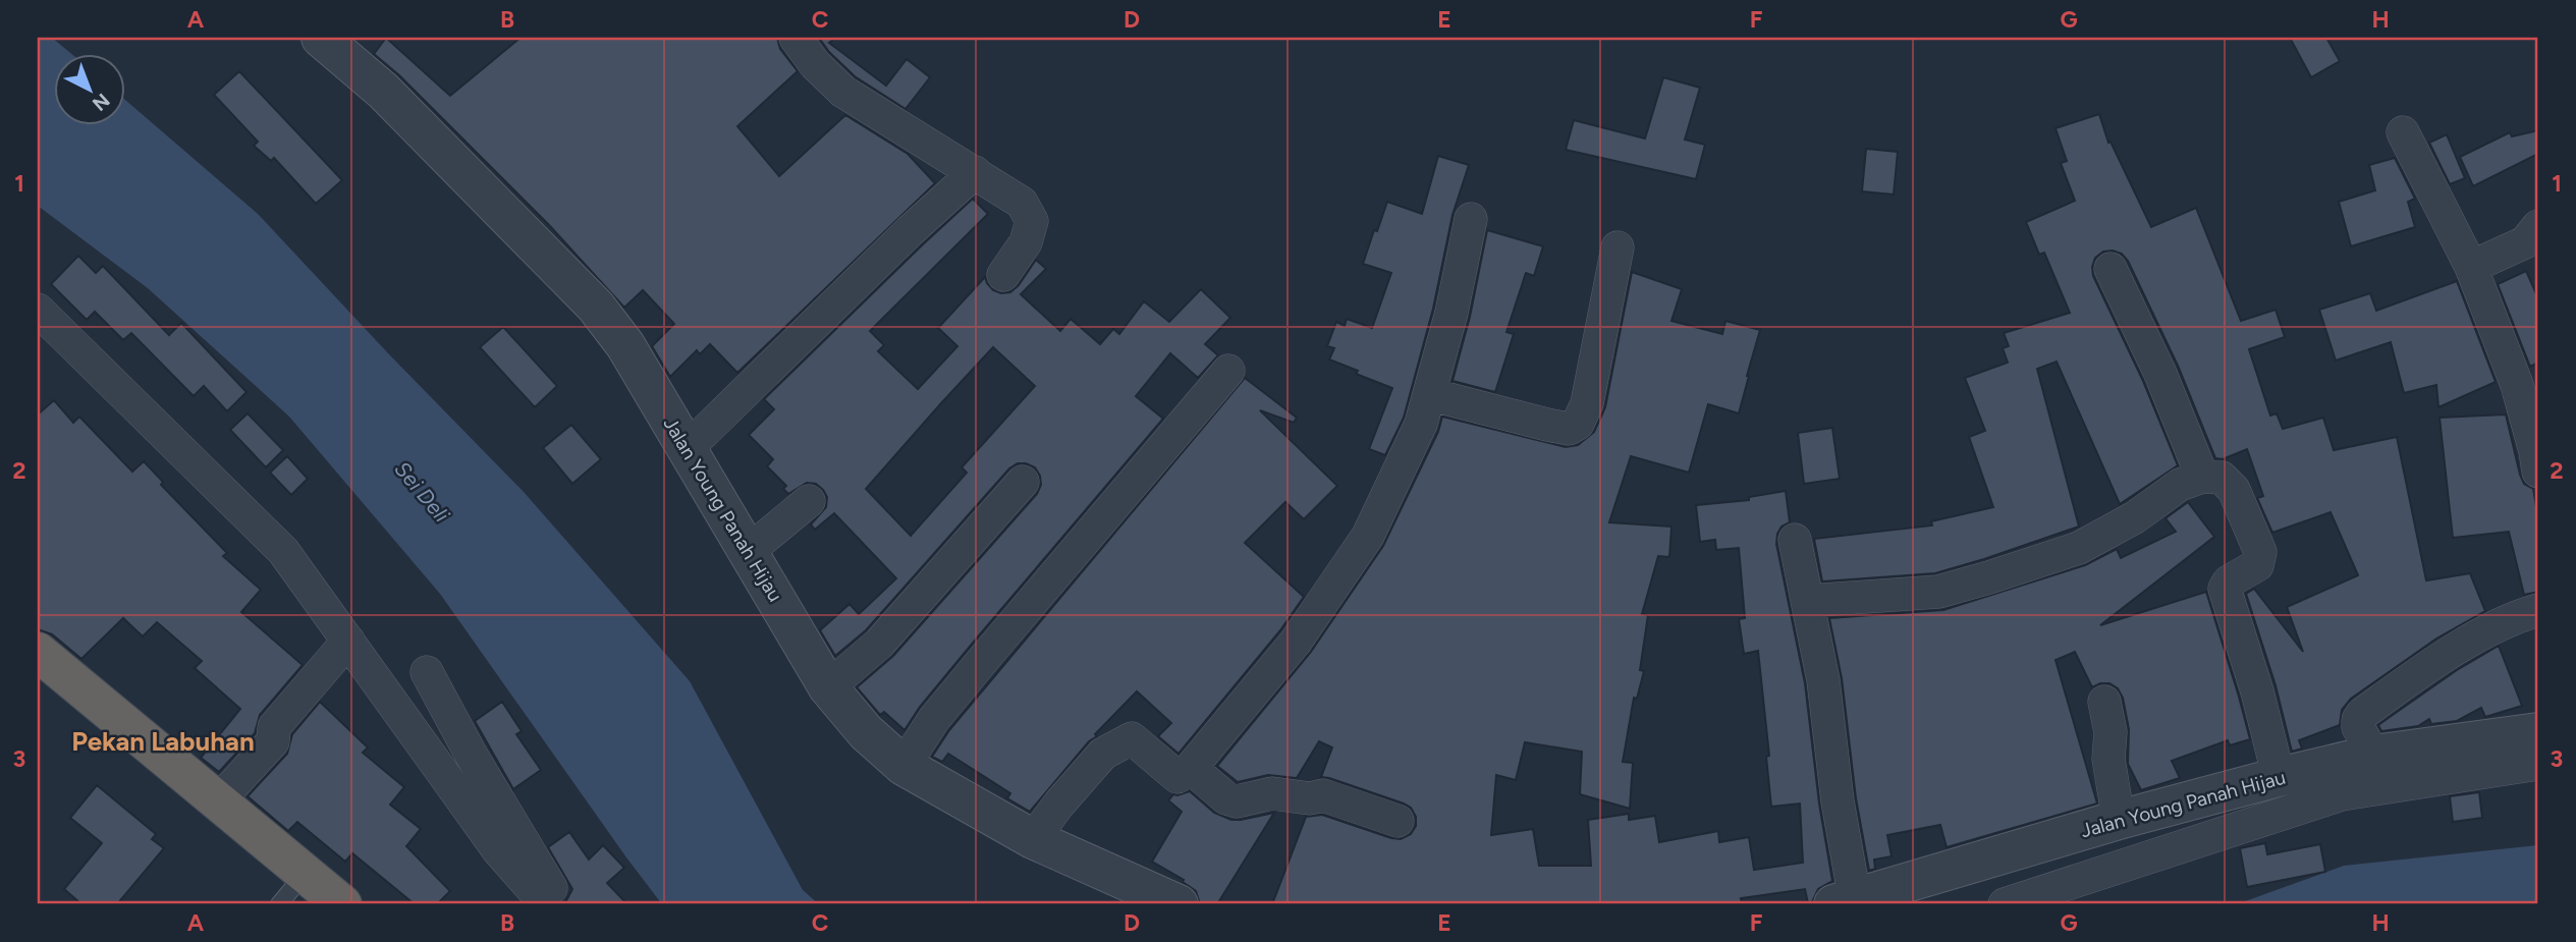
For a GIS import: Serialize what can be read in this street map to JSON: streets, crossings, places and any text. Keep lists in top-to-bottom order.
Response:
{
  "streets": {
    "street": ["Jalan Young Panah Hijau"]
  },
  "districts": ["Pekan Labuhan"],
  "water": ["Sei Deli"],
  "north": "bottom right",
  "grid": {
    "columns": [
      "A",
      "B",
      "C",
      "D",
      "E",
      "F",
      "G",
      "H"
    ],
    "rows": ["1", "2", "3"]
  }
}
